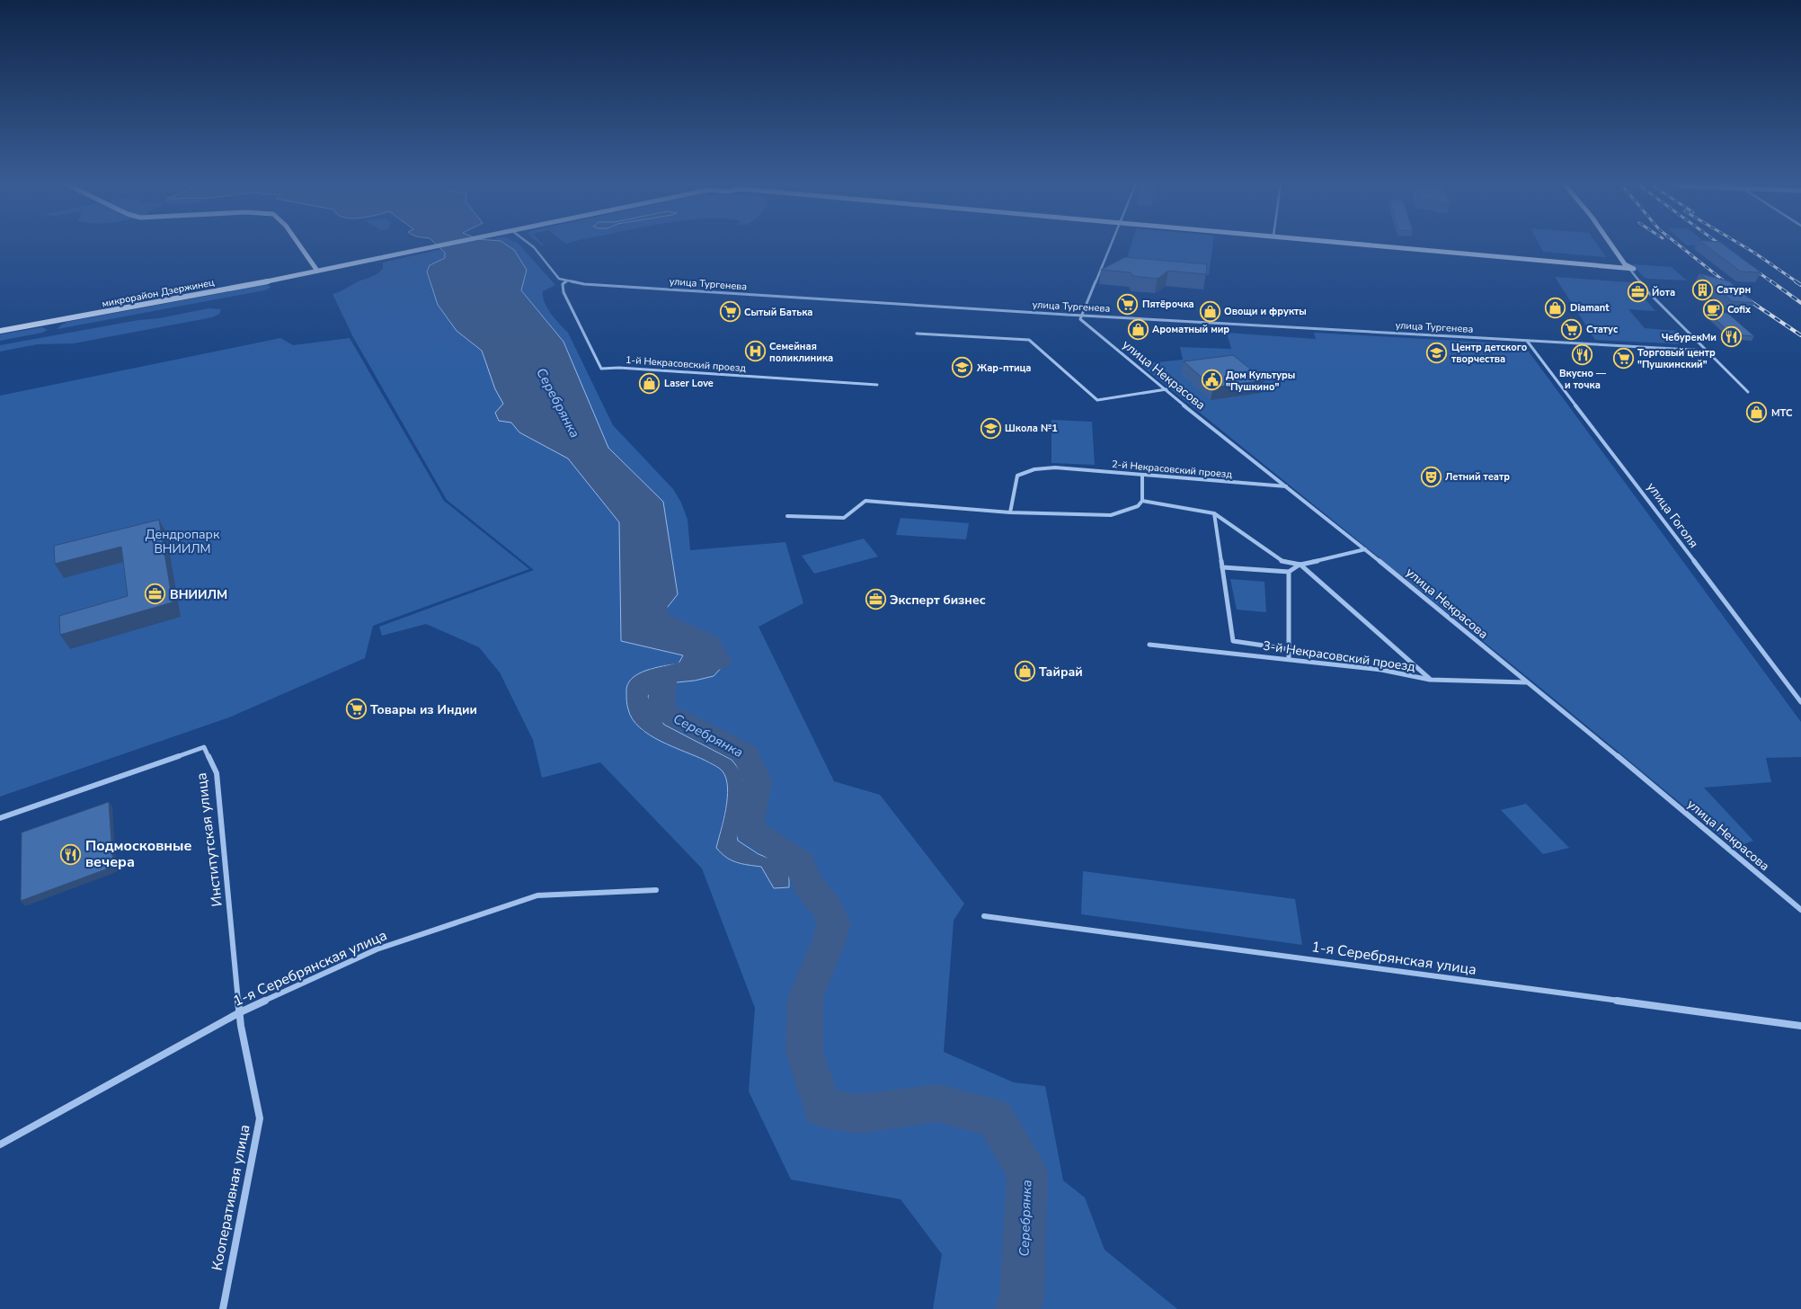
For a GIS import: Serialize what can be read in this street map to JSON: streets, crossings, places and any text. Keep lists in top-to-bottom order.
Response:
{
  "streets": {
    "main road": ["микрорайон Дзержинец"],
    "street": [
      "улица Тургенева",
      "1-й Некрасовский проезд",
      "улица Некрасова",
      "2-й Некрасовский проезд",
      "улица Гоголя",
      "3-й Некрасовский проезд",
      "Институтская улица",
      "1-я Серебрянская улица",
      "Кооперативная улица"
    ]
  },
  "crossings": [
    ["улица Тургенева", "1-й Некрасовский проезд"],
    ["улица Тургенева", "улица Некрасова"],
    ["улица Тургенева", "улица Гоголя"],
    ["улица Некрасова", "2-й Некрасовский проезд"],
    ["улица Некрасова", "3-й Некрасовский проезд"],
    ["Институтская улица", "1-я Серебрянская улица"],
    ["Институтская улица", "Кооперативная улица"],
    ["1-я Серебрянская улица", "Кооперативная улица"]
  ],
  "water": ["Серебрянка"],
  "parks": ["Дендропарк ВНИИЛМ"],
  "places": {
    "building": ["Сатурн"],
    "office": ["Йота", "ВНИИЛМ", "Эксперт бизнес"],
    "supermarket": [
      "Пятёрочка",
      "Сытый Батька",
      "Статус",
      "Торговый центр \"Пушкинский\"",
      "Товары из Индии"
    ],
    "shop": [
      "Diamant",
      "Овощи и фрукты",
      "Ароматный мир",
      "Laser Love",
      "МТС",
      "Тайрай"
    ],
    "cafe": ["Cofix"],
    "restaurant": ["ЧебурекМи", "Вкусно — и точка", "Подмосковные вечера"],
    "hospital": ["Семейная поликлиника"],
    "school or university": ["Центр детского творчества", "Жар-птица", "Школа №1"],
    "public building": ["Дом Культуры \"Пушкино\""],
    "theatre": ["Летний театр"]
  }
}
